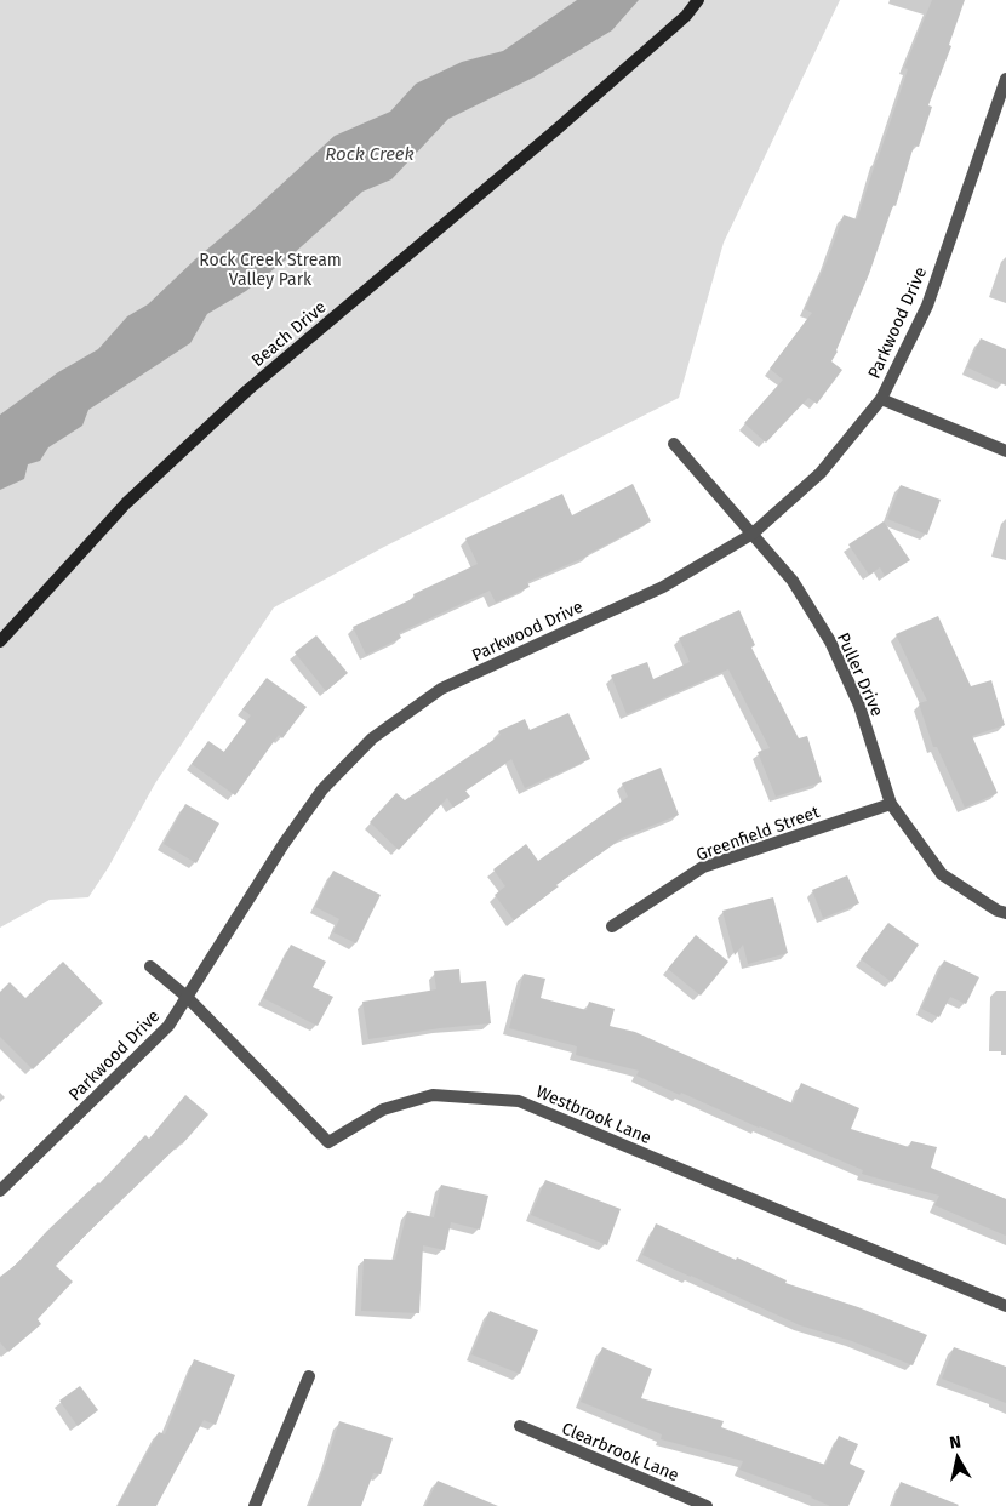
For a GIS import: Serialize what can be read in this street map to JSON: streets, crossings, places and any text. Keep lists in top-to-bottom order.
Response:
{
  "streets": {
    "street": [
      "Parkwood Drive",
      "Beach Drive",
      "Puller Drive",
      "Greenfield Street",
      "Westbrook Lane",
      "Clearbrook Lane"
    ]
  },
  "crossings": [
    ["Parkwood Drive", "Puller Drive"],
    ["Parkwood Drive", "Westbrook Lane"],
    ["Puller Drive", "Greenfield Street"]
  ],
  "water": ["Rock Creek"],
  "parks": ["Rock Creek Stream Valley Park"],
  "north": "top"
}
